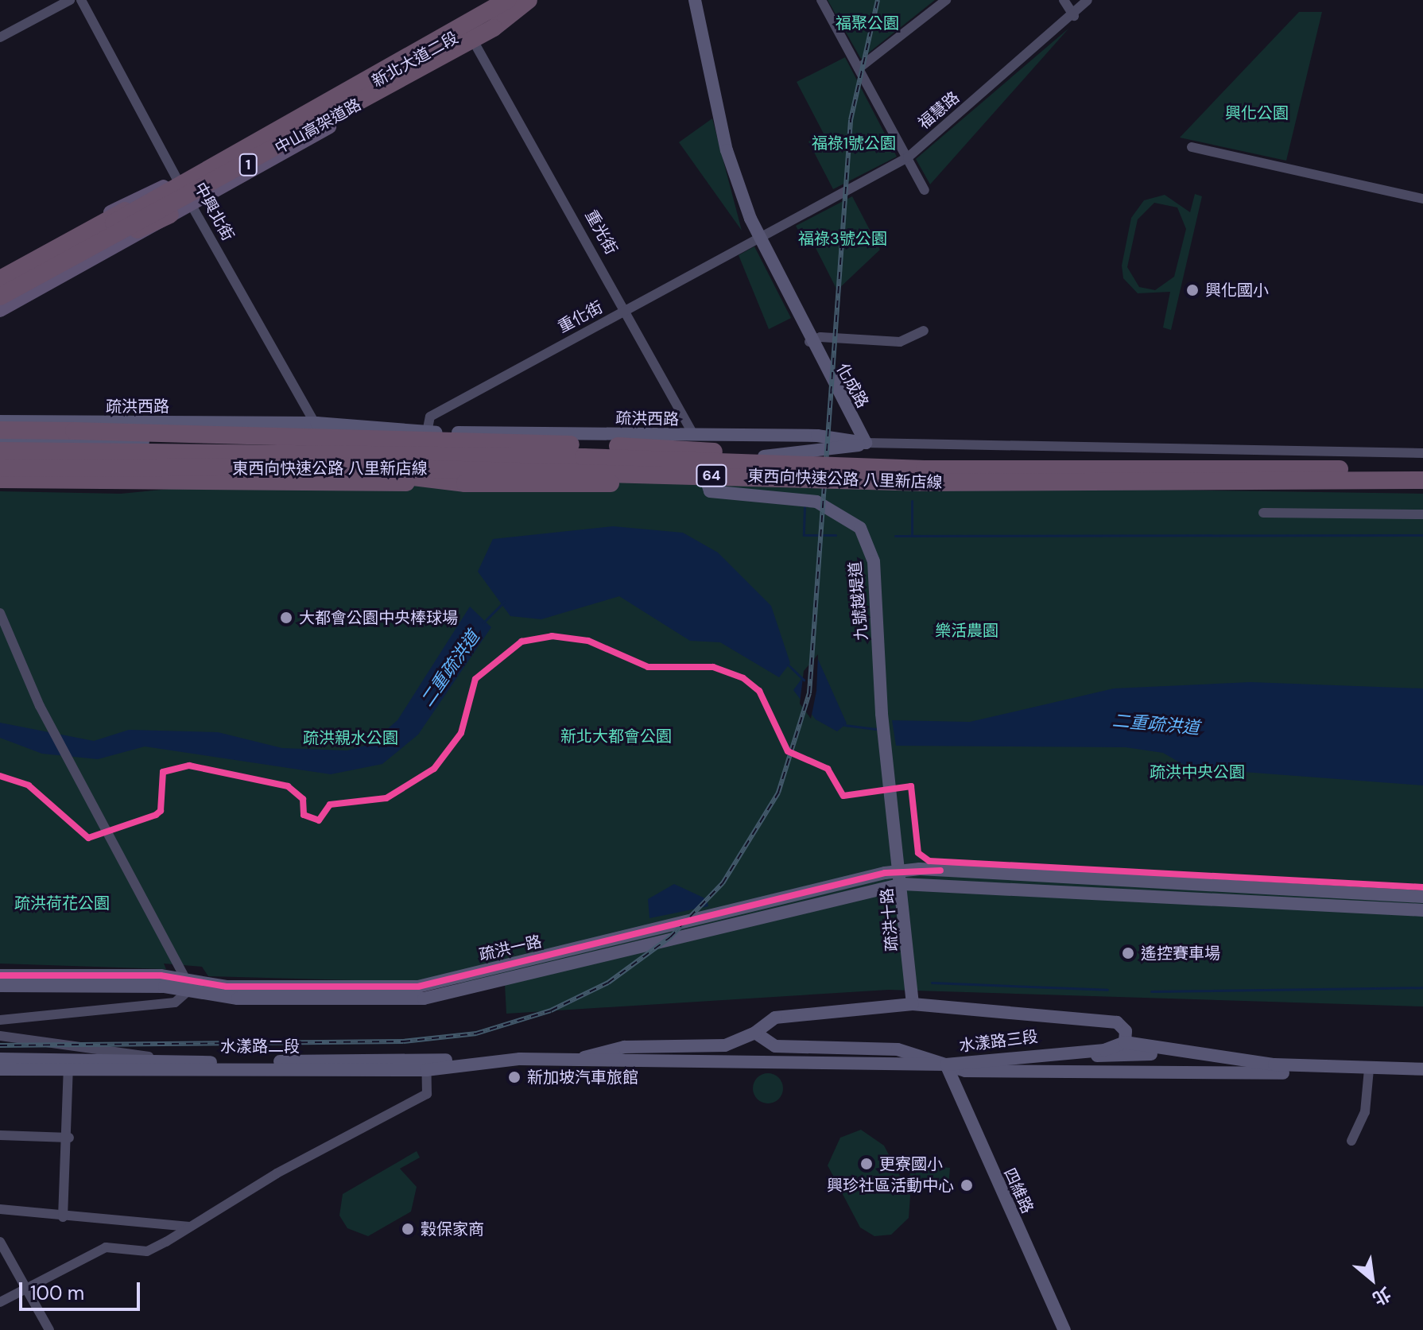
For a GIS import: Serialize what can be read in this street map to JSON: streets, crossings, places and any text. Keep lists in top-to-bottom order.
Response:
{
  "streets": {
    "highway": [
      "中山高架道路",
      "1",
      "東西向快速公路 八里新店線",
      "64"
    ],
    "main road": ["新北大道二段"],
    "street": [
      "福慧路",
      "中興北街",
      "重光街",
      "重化街",
      "化成路",
      "疏洪西路",
      "九號越堤道",
      "疏洪十路",
      "疏洪一路",
      "水漾路三段",
      "水漾路二段",
      "四維路"
    ]
  },
  "crossings": [
    ["新北大道二段", "1"],
    ["新北大道二段", "中興北街"],
    ["新北大道二段", "重光街"],
    ["福慧路", "重化街"],
    ["福慧路", "化成路"],
    ["中興北街", "疏洪西路"],
    ["重光街", "重化街"],
    ["重光街", "疏洪西路"],
    ["重化街", "化成路"],
    ["重化街", "疏洪西路"],
    ["化成路", "疏洪西路"],
    ["化成路", "九號越堤道"],
    ["疏洪西路", "九號越堤道"],
    ["九號越堤道", "疏洪十路"],
    ["疏洪十路", "疏洪一路"],
    ["水漾路三段", "水漾路二段"],
    ["水漾路三段", "四維路"]
  ],
  "water": ["二重疏洪道"],
  "parks": [
    "福聚公園",
    "興化公園",
    "福祿1號公園",
    "福祿3號公園",
    "樂活農園",
    "新北大都會公園",
    "疏洪親水公園",
    "疏洪中央公園",
    "疏洪荷花公園"
  ],
  "places": [
    "興化國小",
    "大都會公園中央棒球場",
    "遙控賽車場",
    "新加坡汽車旅館",
    "更寮國小",
    "興珍社區活動中心",
    "穀保家商"
  ],
  "scale_bar": "100 m",
  "north": "bottom right"
}
